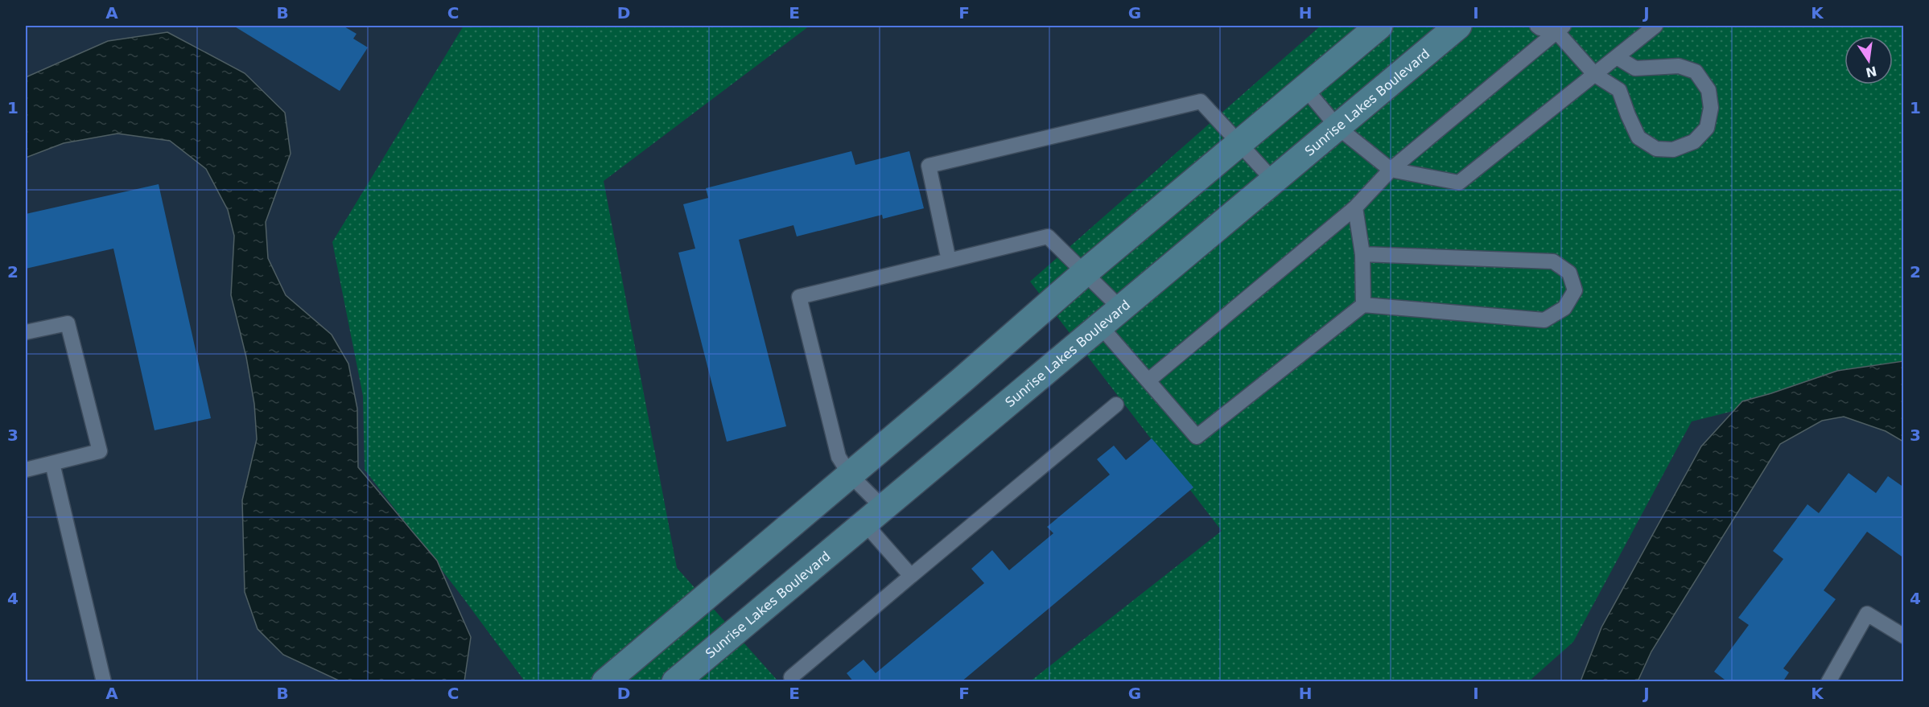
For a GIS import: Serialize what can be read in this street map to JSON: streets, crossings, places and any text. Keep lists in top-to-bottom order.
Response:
{
  "streets": {
    "street": ["Sunrise Lakes Boulevard"]
  },
  "north": "bottom",
  "grid": {
    "columns": [
      "A",
      "B",
      "C",
      "D",
      "E",
      "F",
      "G",
      "H",
      "I",
      "J",
      "K"
    ],
    "rows": [
      "1",
      "2",
      "3",
      "4"
    ]
  }
}
